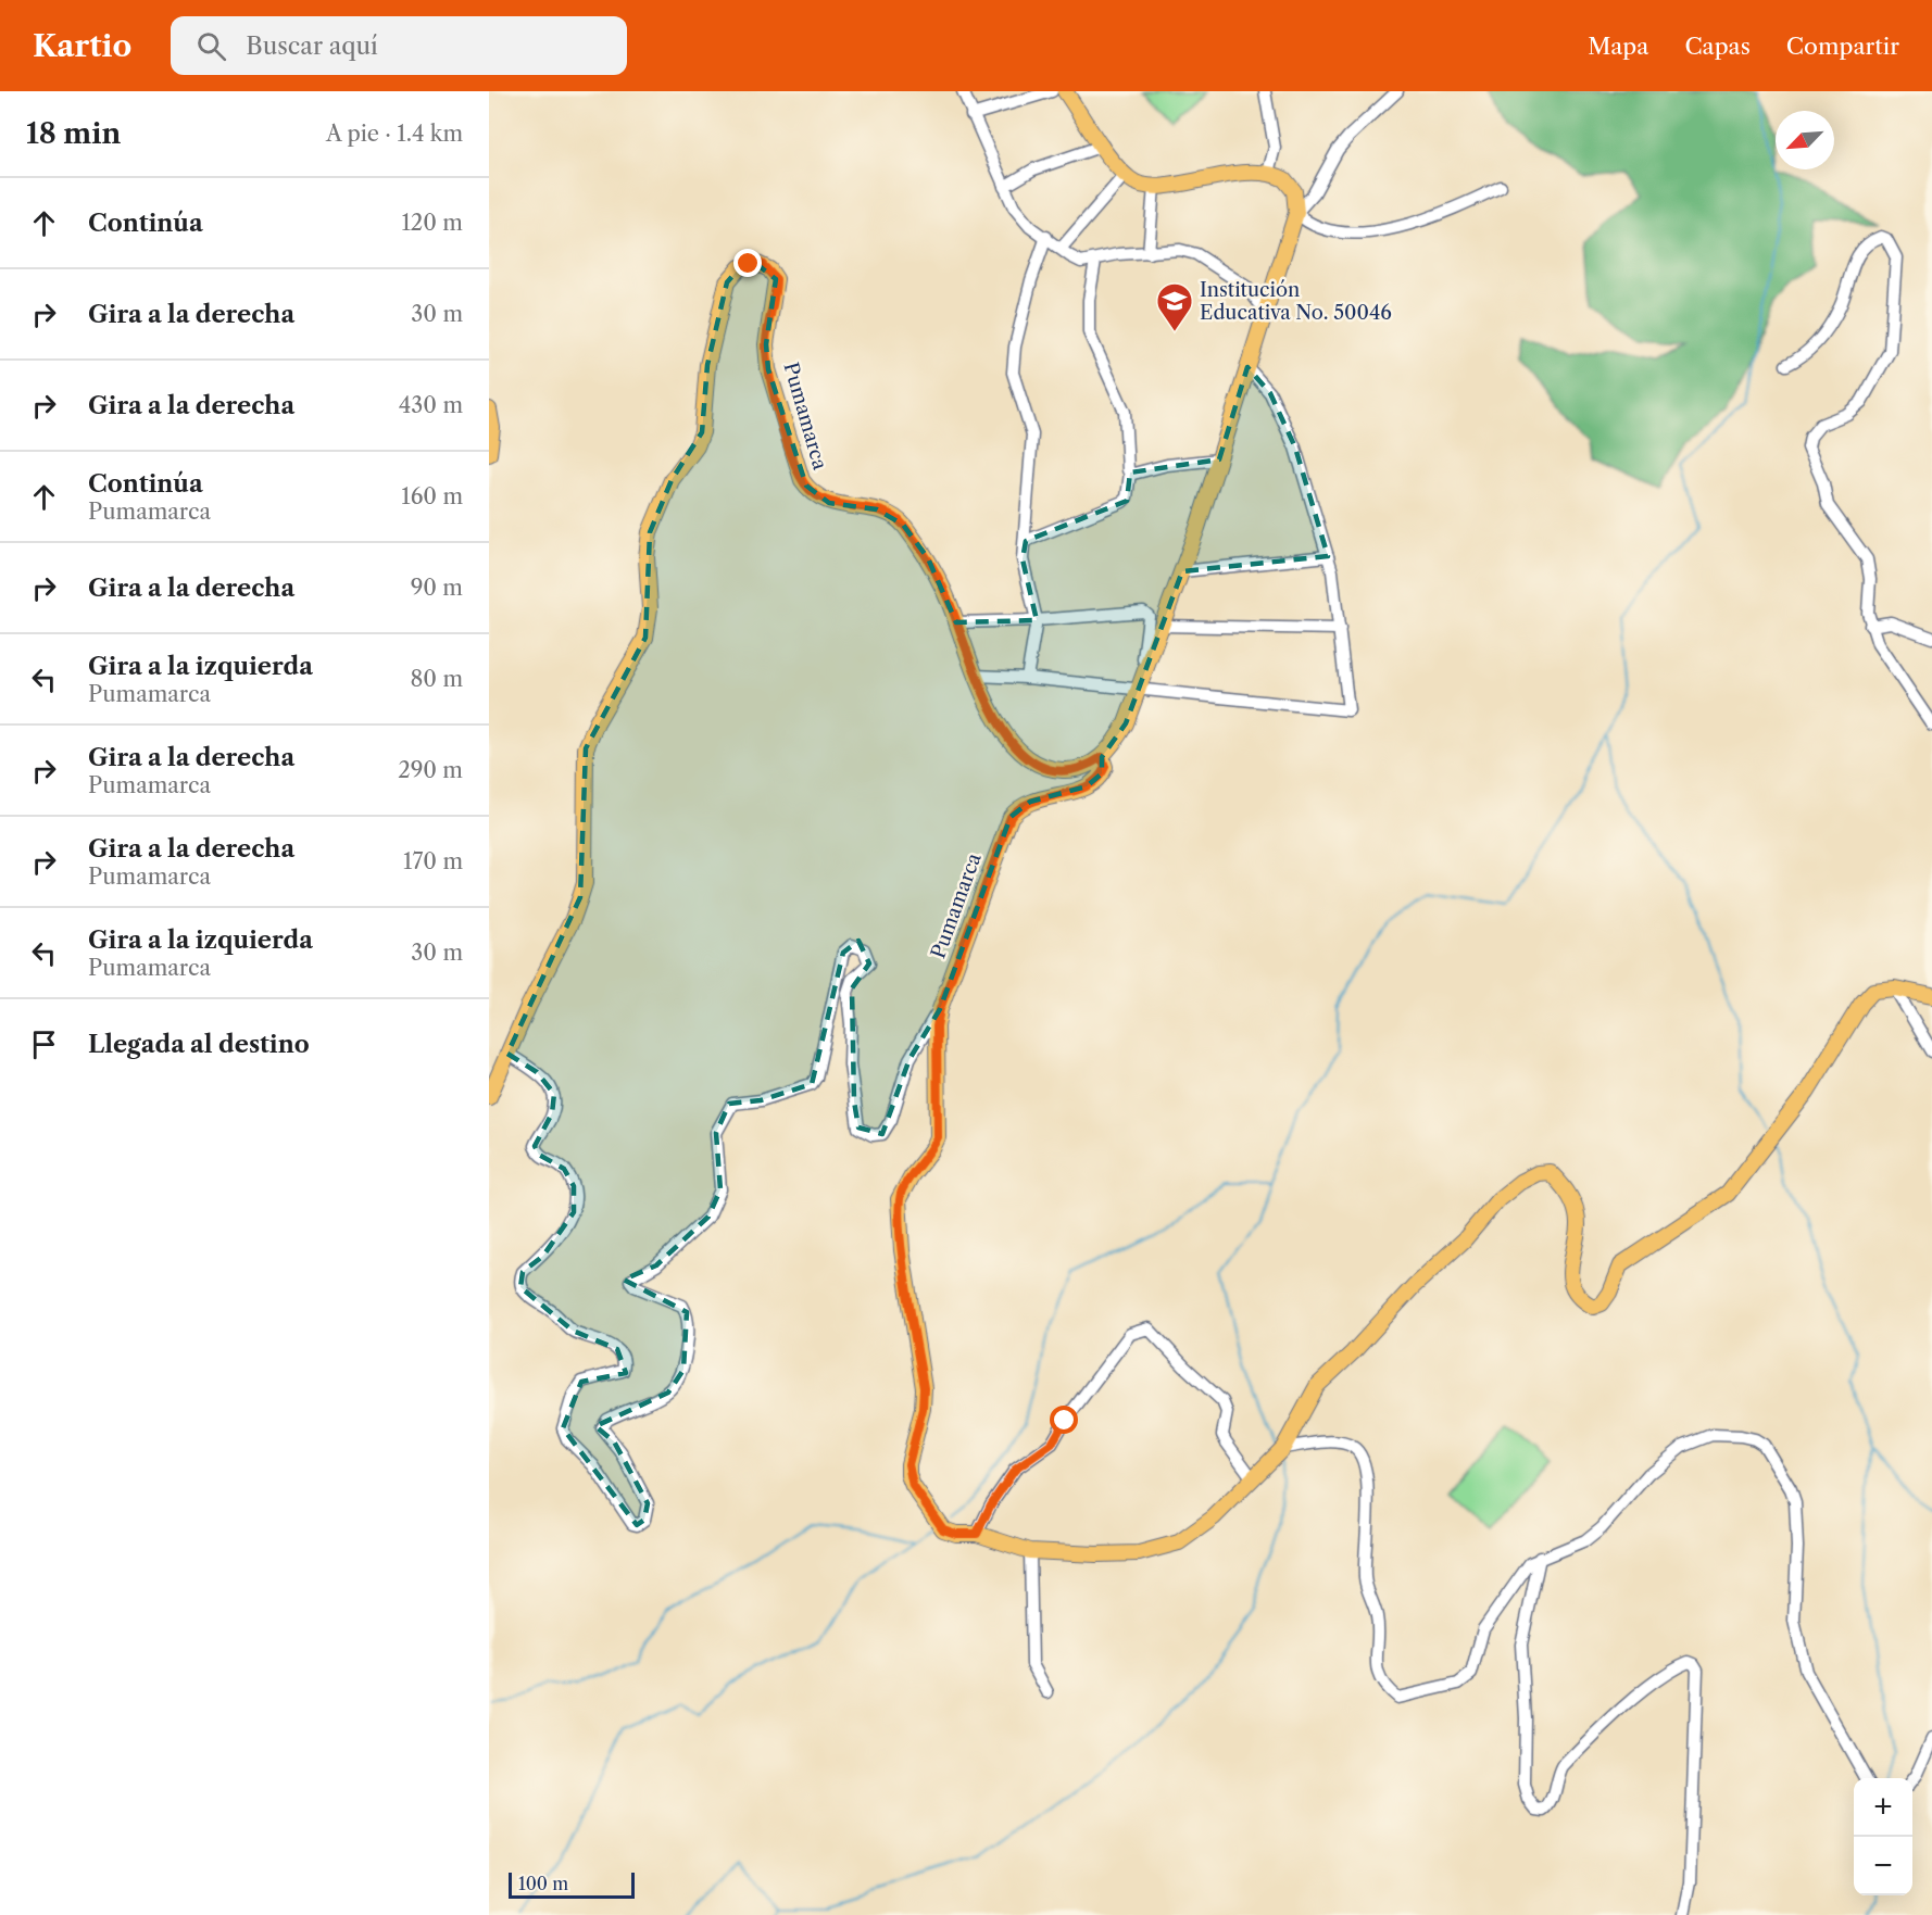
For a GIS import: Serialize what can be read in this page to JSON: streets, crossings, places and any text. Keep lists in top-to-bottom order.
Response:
{
  "streets": {
    "main road": ["Pumamarca"]
  },
  "places": {
    "school or university": ["Institución Educativa No. 50046"]
  },
  "scale_bar": "100 m",
  "north": "bottom left",
  "page": {
    "header": "Kartio",
    "search": "Buscar aquí",
    "nav": ["Mapa", "Capas", "Compartir"],
    "heading": ["18 min", "A pie · 1.4 km"],
    "list": [
      ["Continúa", "120 m"],
      ["Gira a la derecha", "30 m"],
      ["Gira a la derecha", "430 m"],
      ["Continúa", "Pumamarca", "160 m"],
      ["Gira a la derecha", "90 m"],
      ["Gira a la izquierda", "Pumamarca", "80 m"],
      ["Gira a la derecha", "Pumamarca", "290 m"],
      ["Gira a la derecha", "Pumamarca", "170 m"],
      ["Gira a la izquierda", "Pumamarca", "30 m"],
      "Llegada al destino"
    ],
    "map_buttons": ["+", "−"],
    "scale": "100 m"
  }
}
